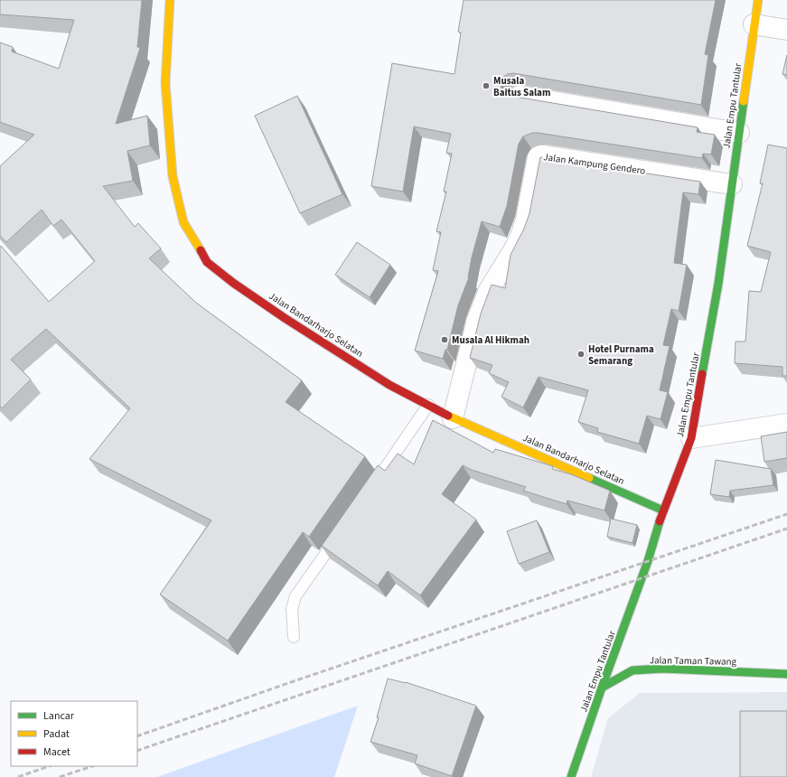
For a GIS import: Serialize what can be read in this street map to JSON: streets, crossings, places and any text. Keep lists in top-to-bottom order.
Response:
{
  "streets": {
    "street": [
      "Jalan Empu Tantular",
      "Jalan Kampung Gendero",
      "Jalan Bandarharjo Selatan",
      "Jalan Taman Tawang"
    ]
  },
  "crossings": [
    ["Jalan Empu Tantular", "Jalan Kampung Gendero"],
    ["Jalan Empu Tantular", "Jalan Bandarharjo Selatan"],
    ["Jalan Empu Tantular", "Jalan Taman Tawang"],
    ["Jalan Kampung Gendero", "Jalan Bandarharjo Selatan"]
  ],
  "places": ["Musala Baitus Salam", "Musala Al Hikmah", "Hotel Purnama Semarang"],
  "legend": ["Lancar", "Padat", "Macet"]
}
